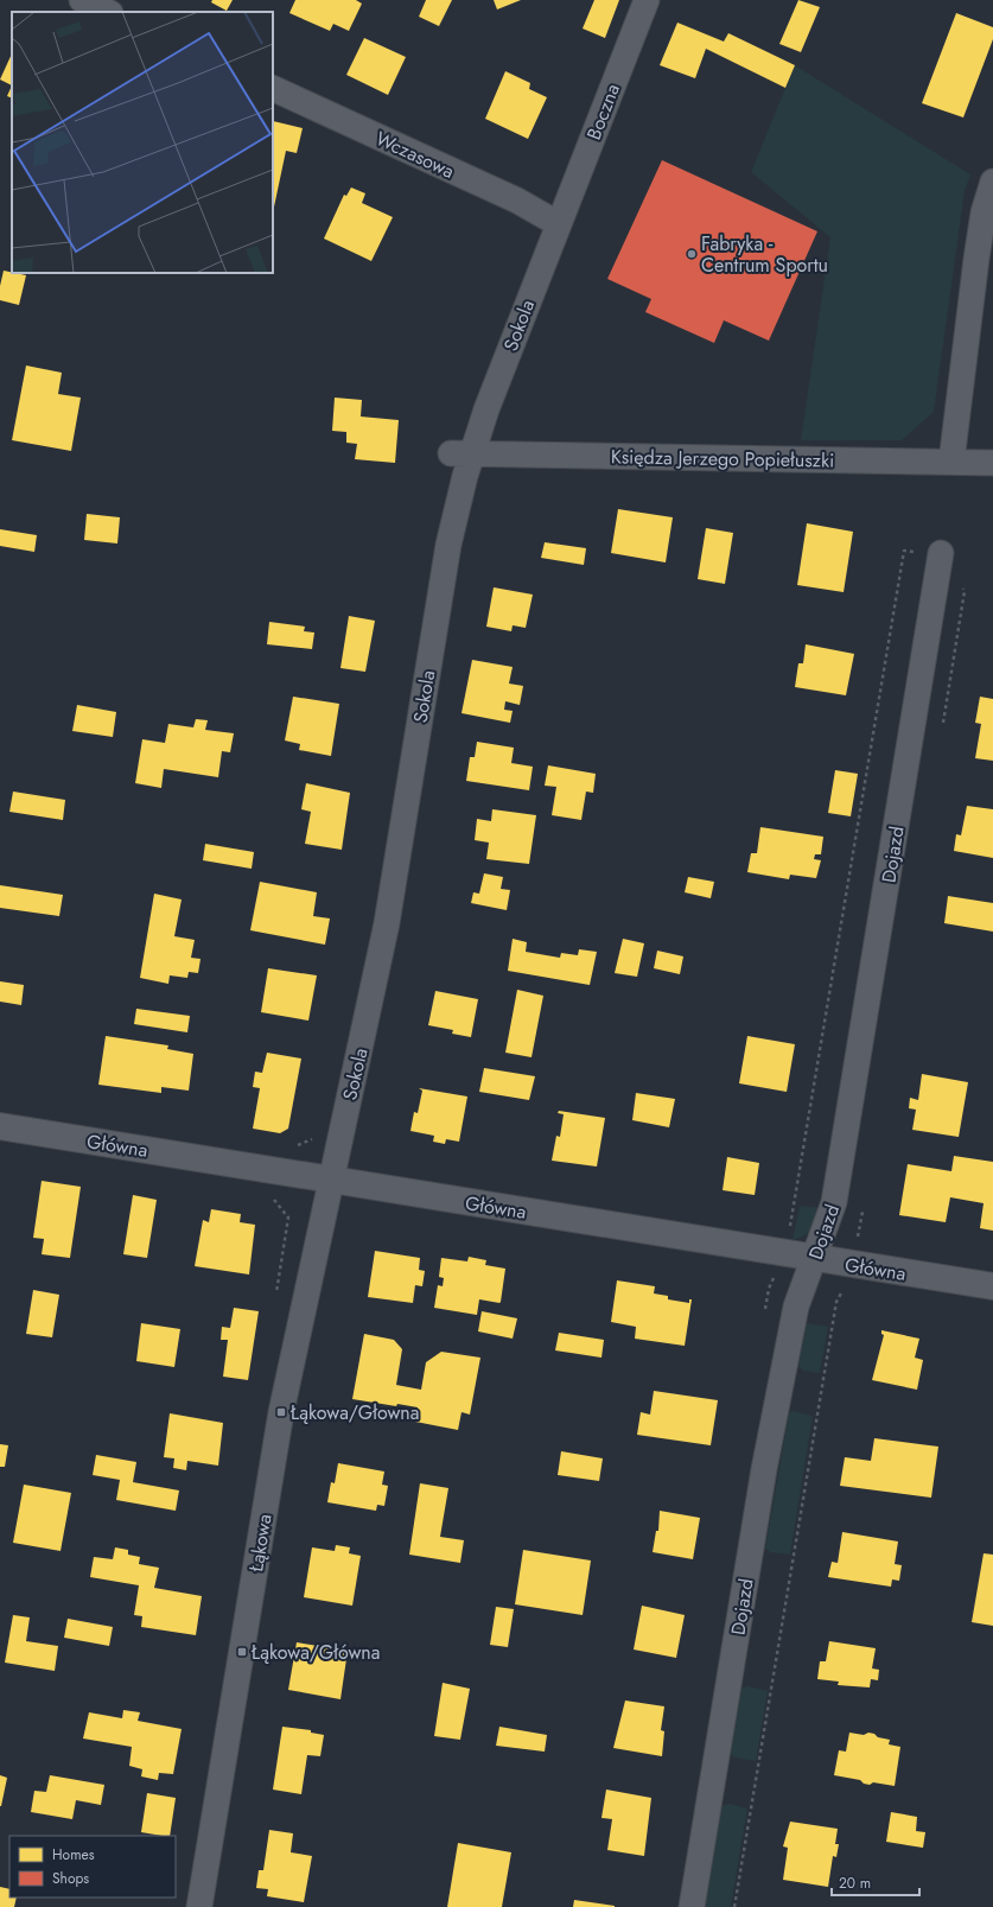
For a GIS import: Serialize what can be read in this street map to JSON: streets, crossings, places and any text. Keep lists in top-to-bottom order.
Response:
{
  "streets": {
    "street": [
      "Boczna",
      "Wczasowa",
      "Sokola",
      "Księdza Jerzego Popiełuszki",
      "Dojazd",
      "Główna",
      "Łąkowa"
    ]
  },
  "crossings": [
    ["Boczna", "Wczasowa"],
    ["Boczna", "Sokola"],
    ["Wczasowa", "Sokola"],
    ["Sokola", "Księdza Jerzego Popiełuszki"],
    ["Sokola", "Główna"],
    ["Sokola", "Łąkowa"],
    ["Dojazd", "Główna"],
    ["Główna", "Łąkowa"]
  ],
  "places": {
    "other": ["Fabryka - Centrum Sportu"],
    "transit": ["Łąkowa/Głowna", "Łąkowa/Główna"]
  },
  "legend": ["Homes", "Shops"],
  "scale_bar": "20 m"
}
